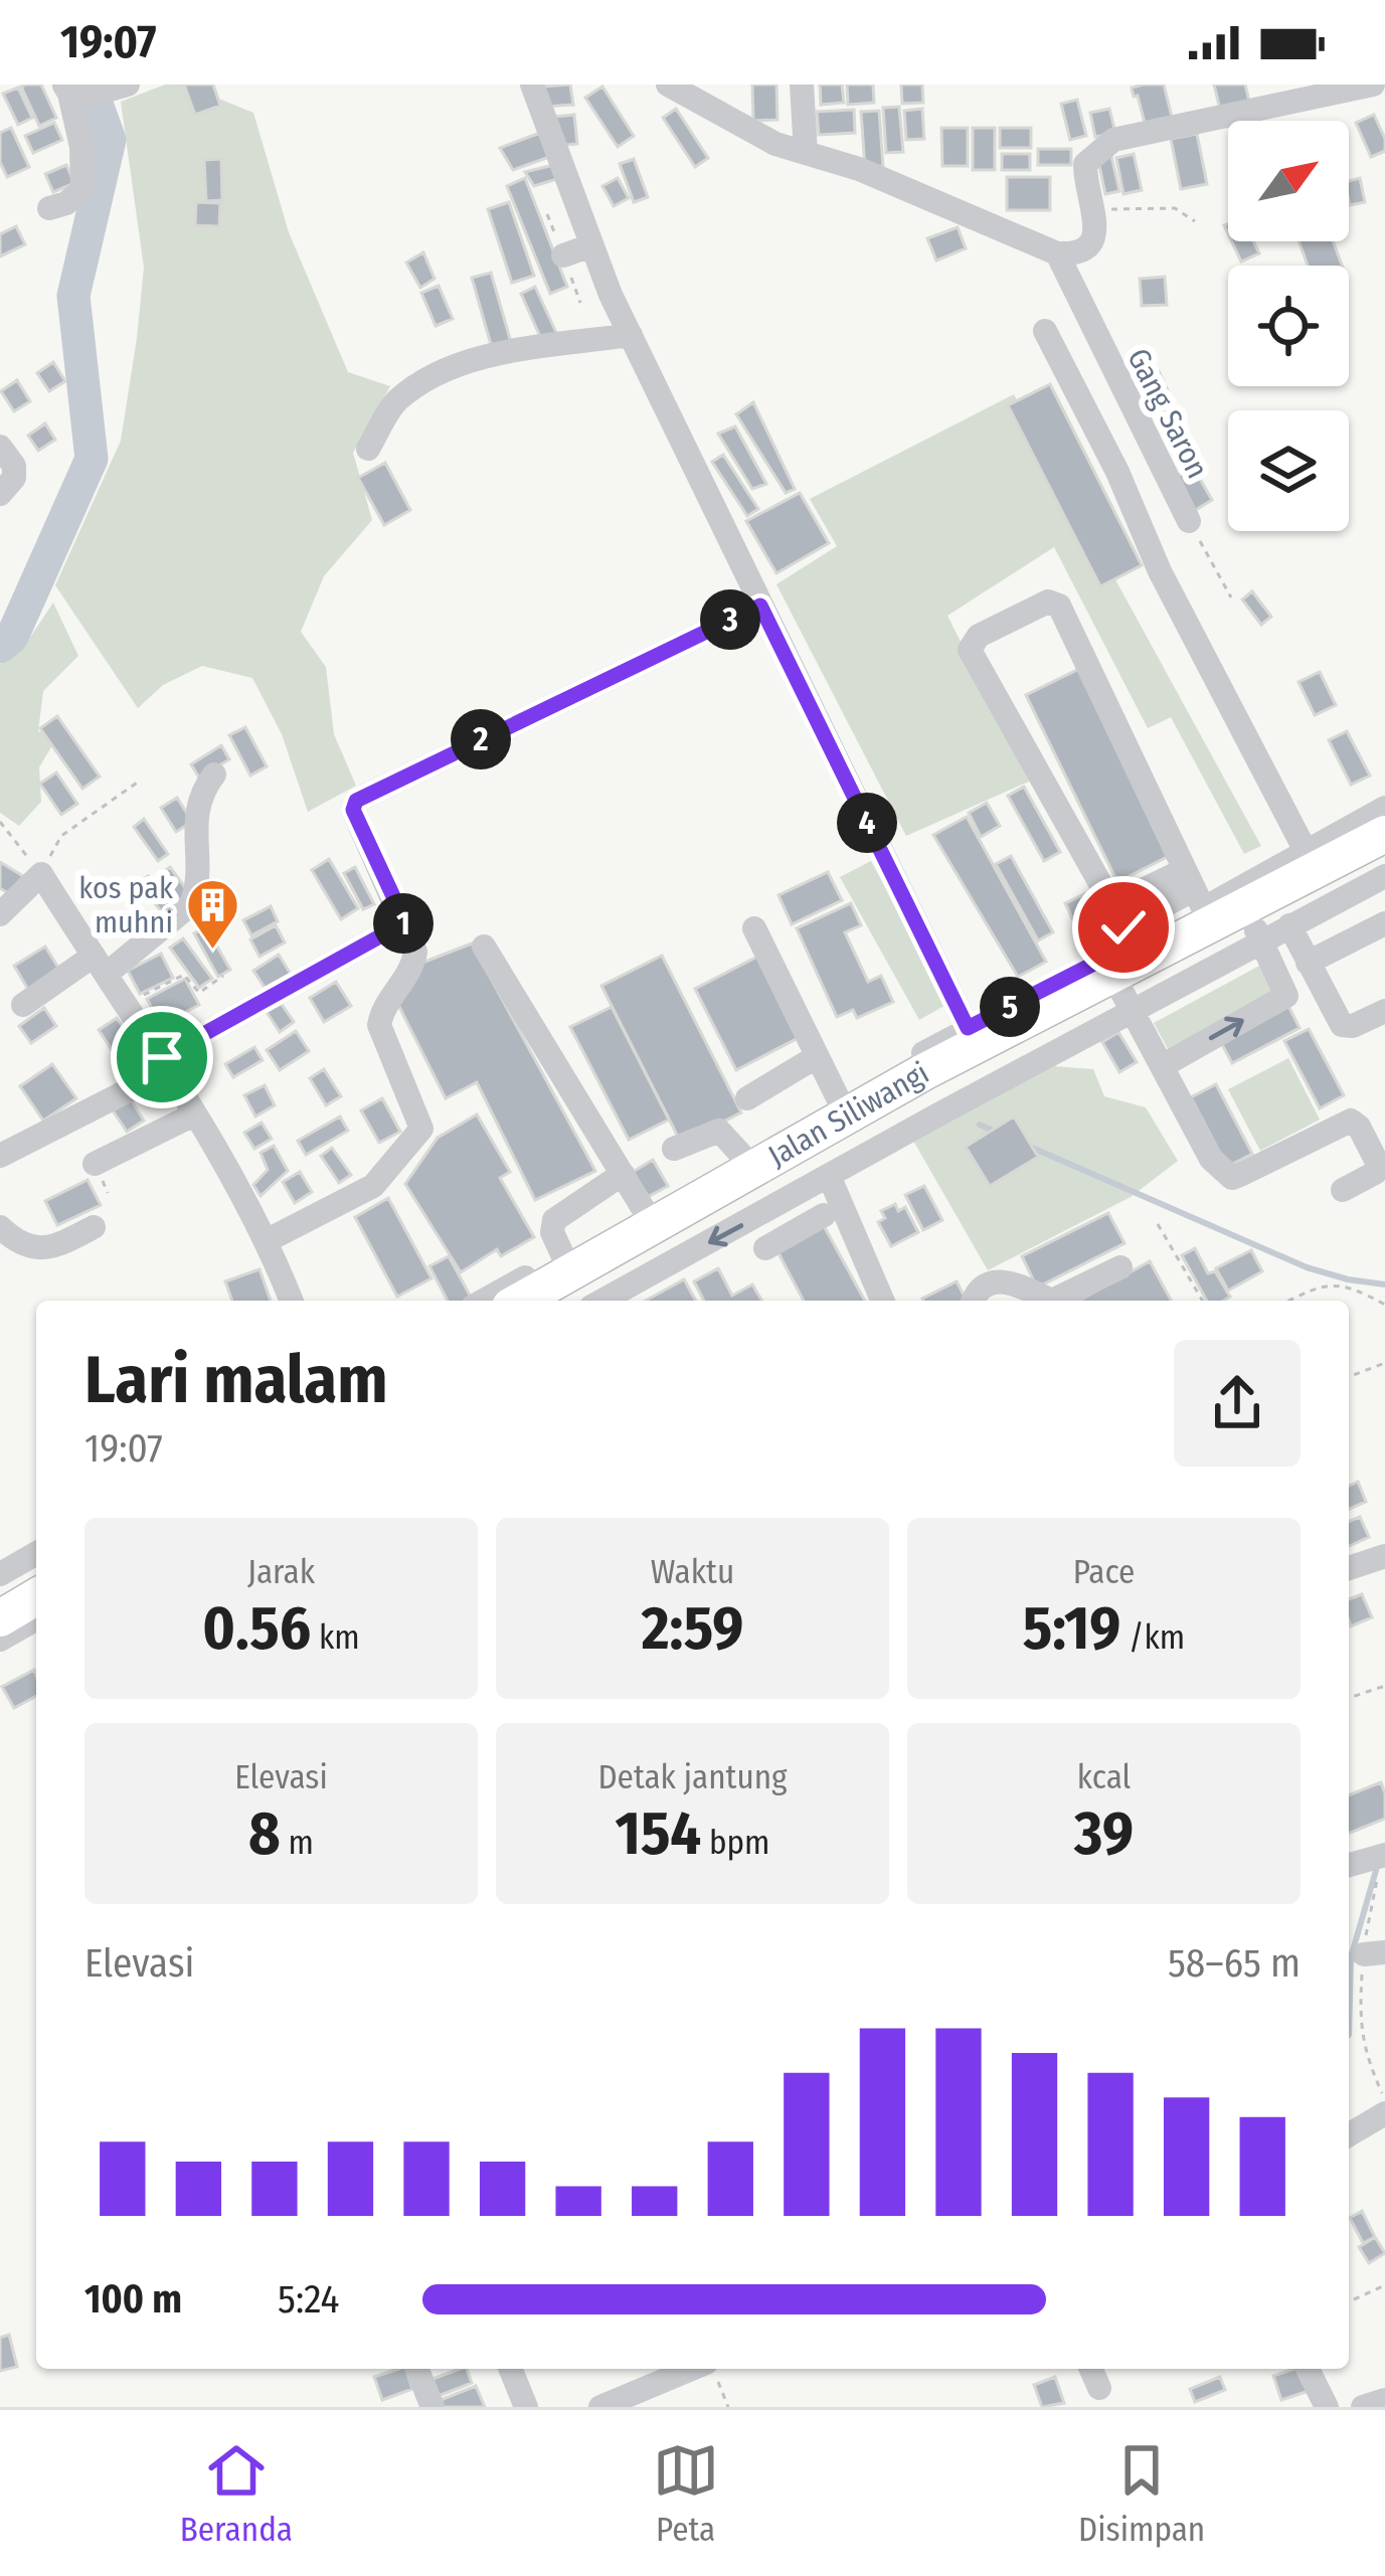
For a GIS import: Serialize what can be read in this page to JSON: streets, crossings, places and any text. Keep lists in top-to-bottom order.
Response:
{
  "streets": {
    "highway": ["Jalan Siliwangi"],
    "street": ["Gang Saron"]
  },
  "places": {
    "building": ["kos pak muhni"]
  },
  "north": "top right",
  "page": {
    "status": "19:07",
    "pins": [
      "3",
      "2",
      "4",
      "1",
      "5"
    ],
    "heading": ["Lari malam", "19:07"],
    "stats": [
      ["Jarak", "0.56 km"],
      ["Waktu", "2:59"],
      ["Pace", "5:19 /km"],
      ["Elevasi", "8 m"],
      ["Detak jantung", "154 bpm"],
      ["kcal", "39"]
    ],
    "chart": ["Elevasi", "58–65 m"],
    "list": [
      {
        "name": "100 m",
        "note": "5:24"
      }
    ],
    "tabs": ["Beranda", "Peta", "Disimpan"]
  }
}
